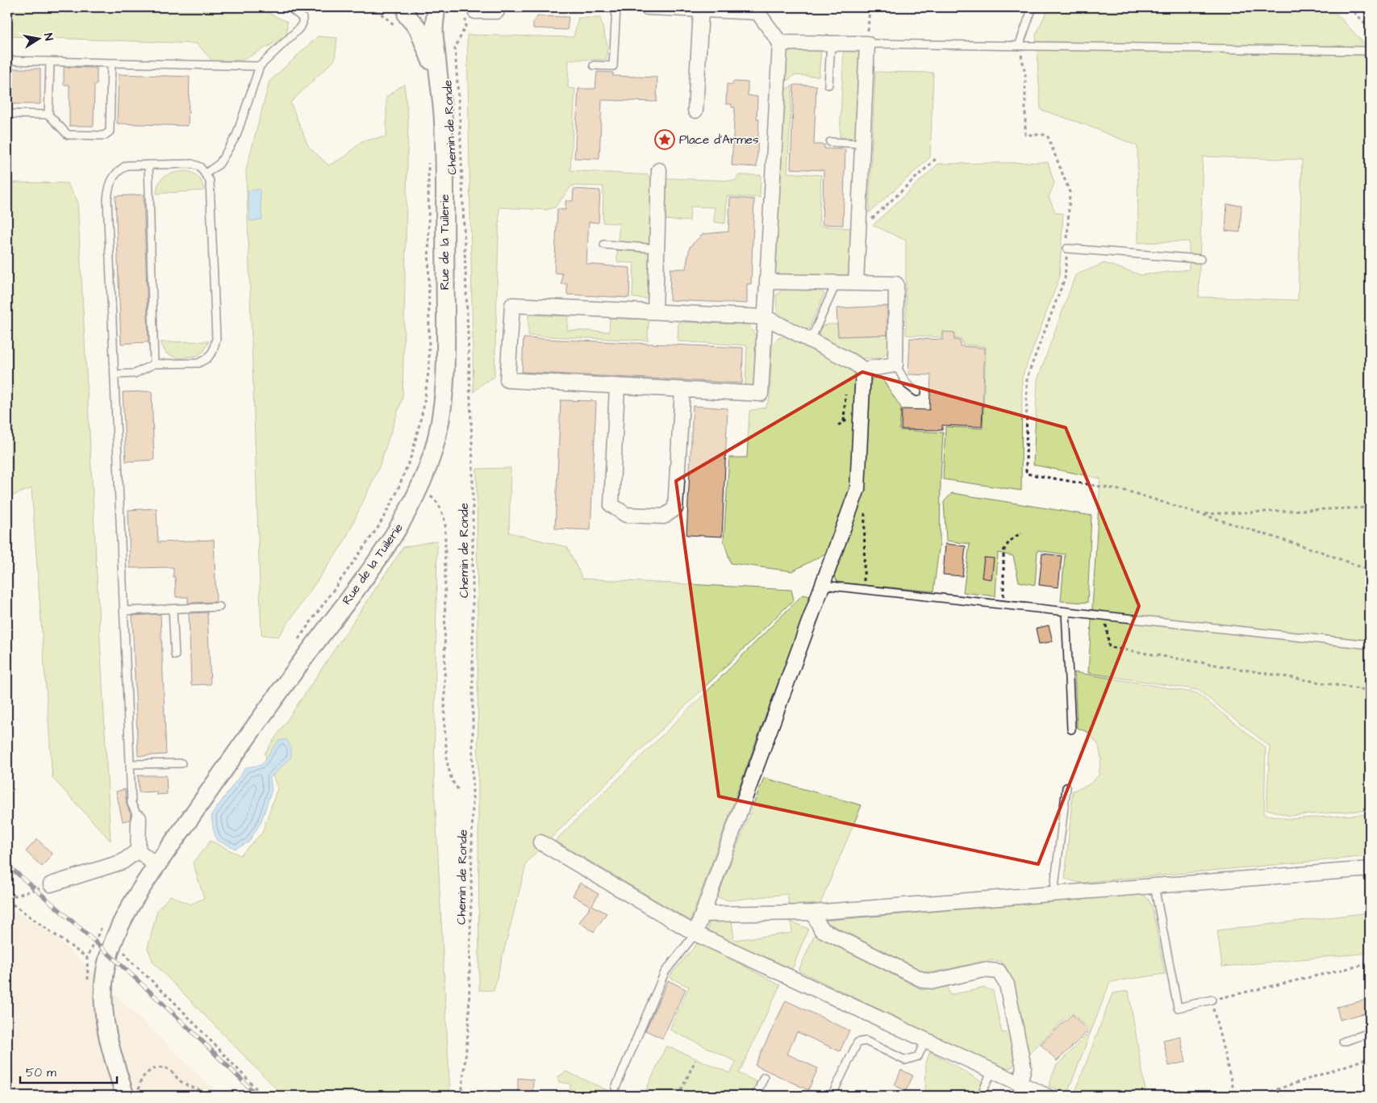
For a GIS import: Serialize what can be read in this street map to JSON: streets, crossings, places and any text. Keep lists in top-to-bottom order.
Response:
{
  "streets": {
    "street": ["Rue de la Tuilerie"],
    "path": ["Chemin de Ronde"]
  },
  "places": {
    "place": ["Place d'Armes"]
  },
  "scale_bar": "50 m",
  "north": "right"
}
